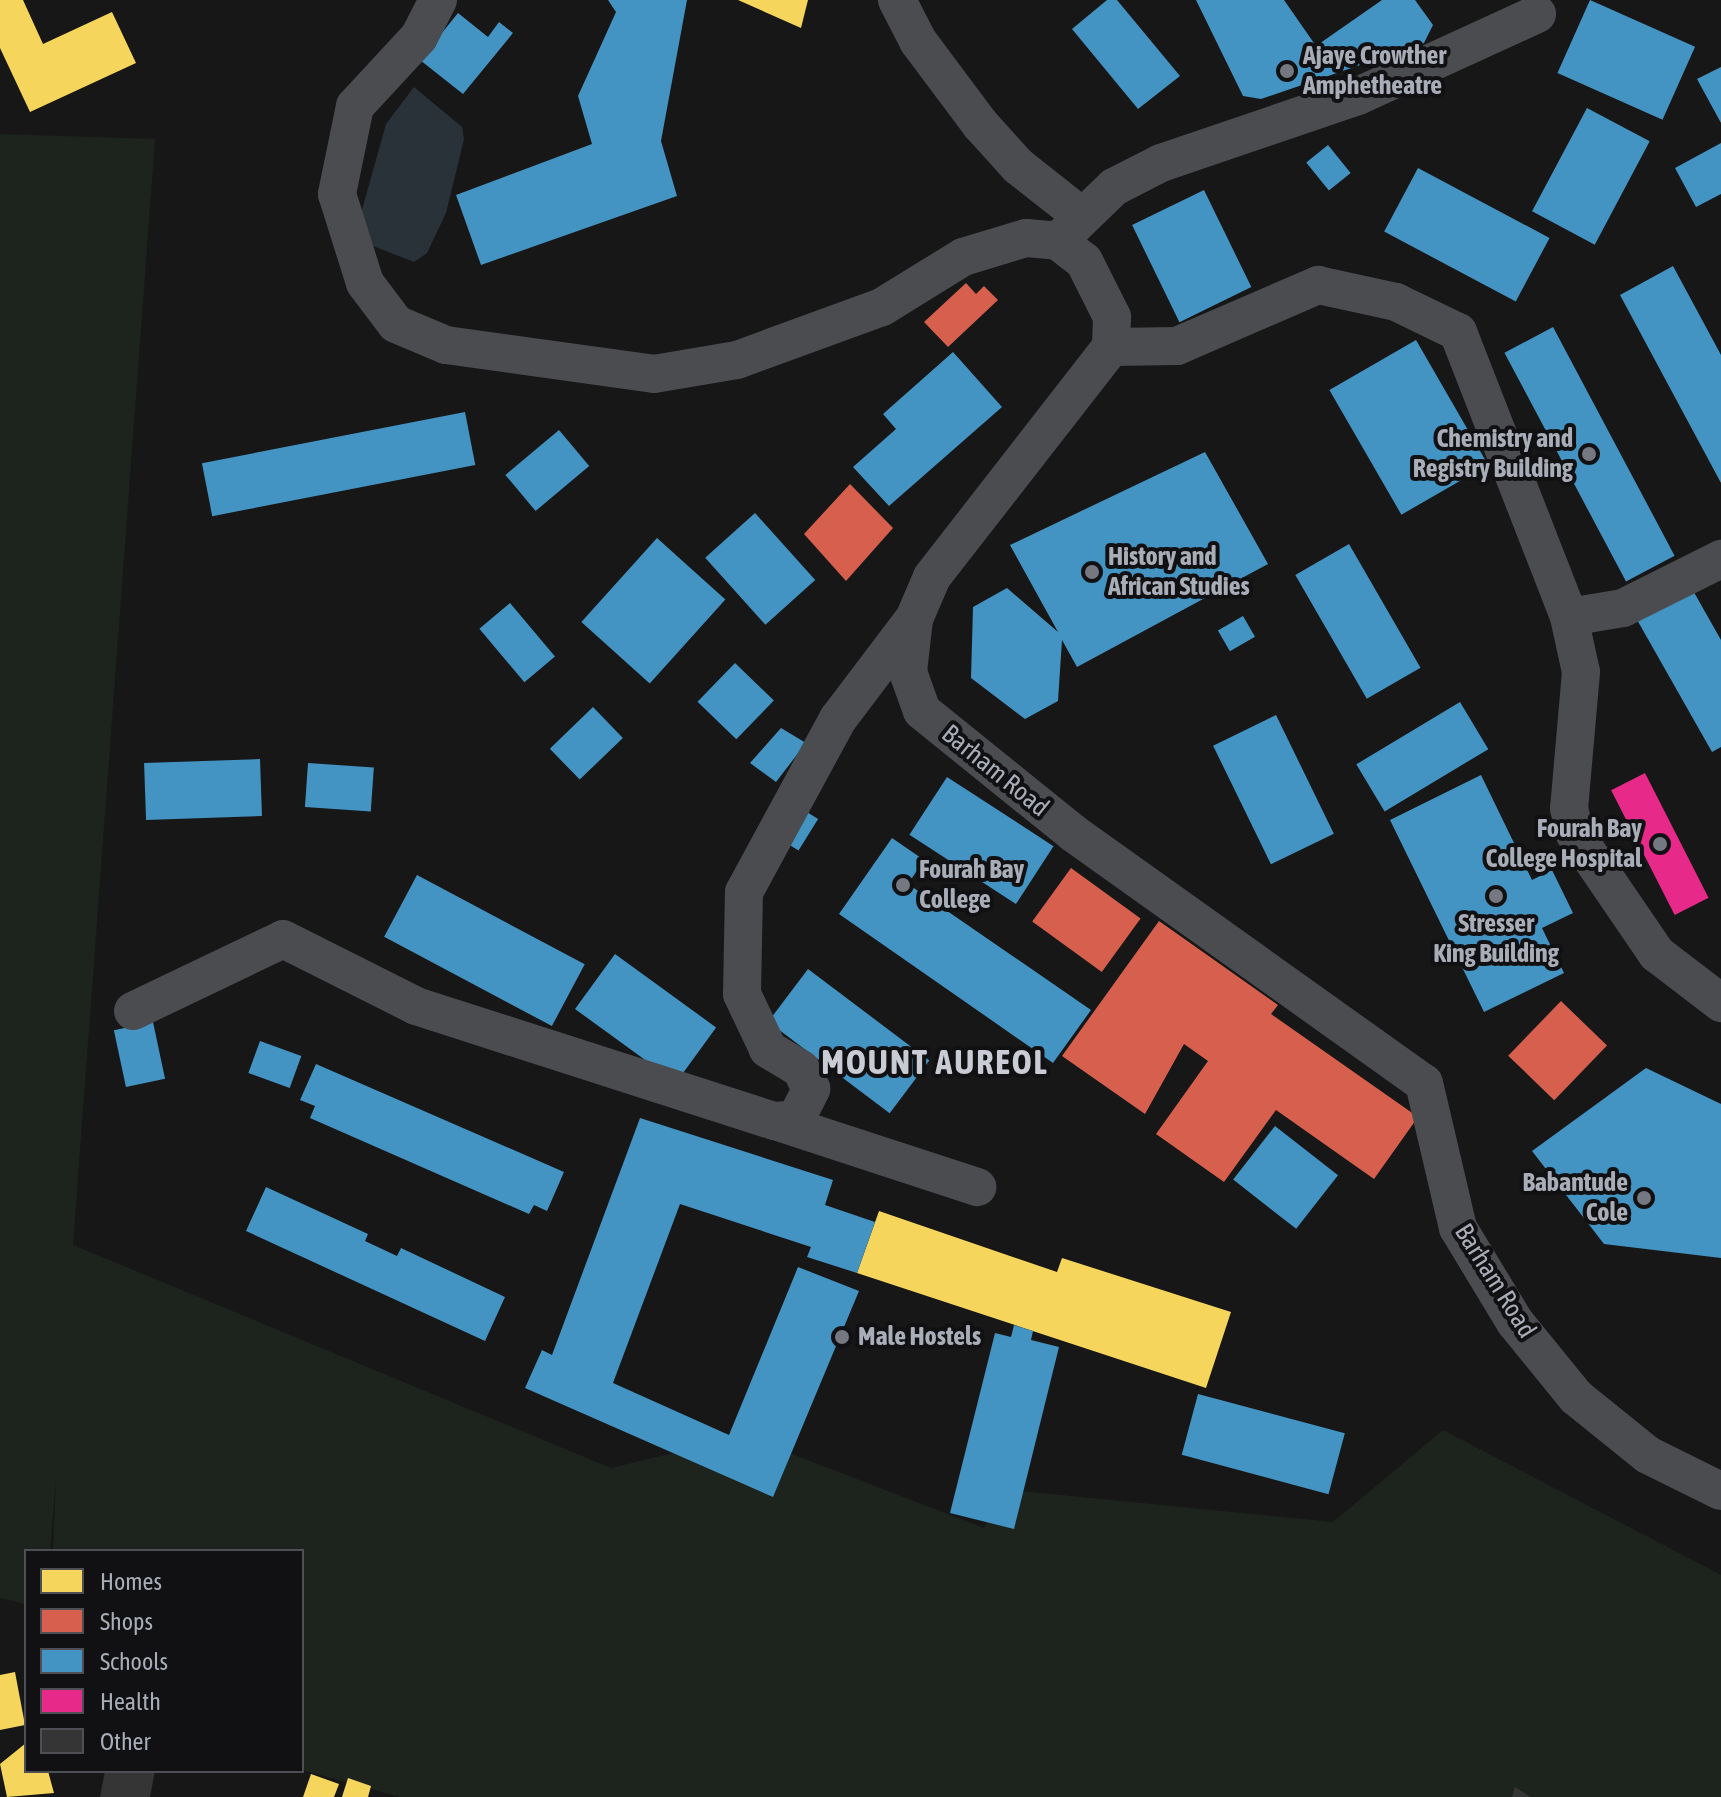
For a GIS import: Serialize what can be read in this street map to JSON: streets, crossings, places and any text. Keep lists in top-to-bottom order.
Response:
{
  "streets": {
    "street": ["Barham Road"]
  },
  "districts": ["MOUNT AUREOL"],
  "places": [
    "Ajaye Crowther Amphetheatre",
    "Chemistry and Registry Building",
    "History and African Studies",
    "Fourah Bay College Hospital",
    "Fourah Bay College",
    "Stresser King Building",
    "Babantude Cole",
    "Male Hostels"
  ],
  "legend": [
    "Homes",
    "Shops",
    "Schools",
    "Health",
    "Other"
  ]
}
